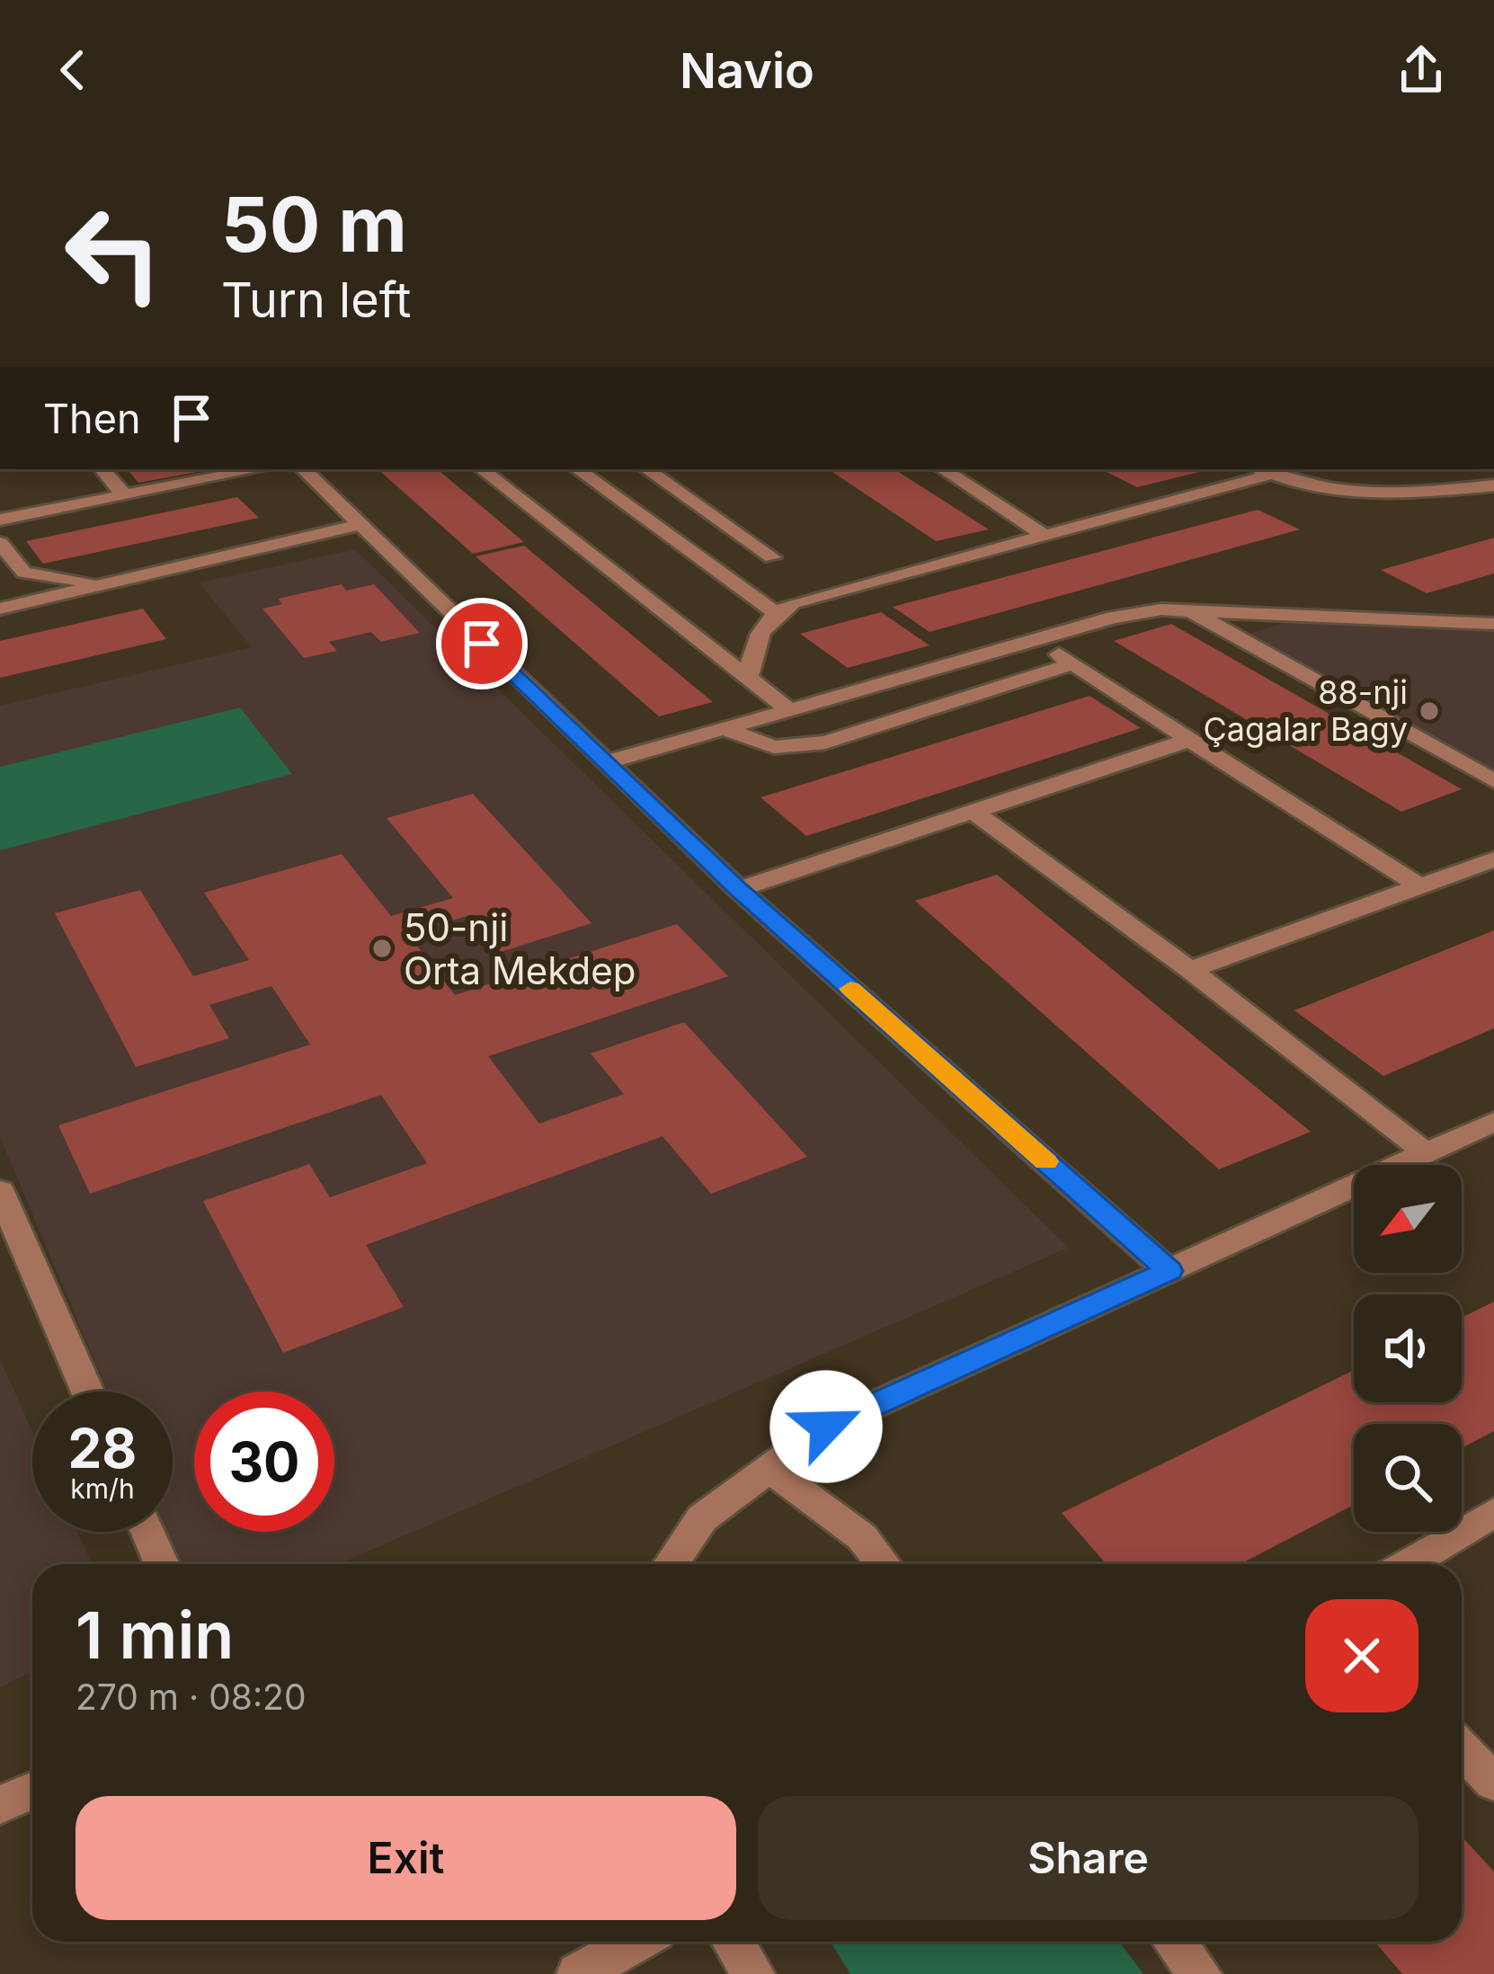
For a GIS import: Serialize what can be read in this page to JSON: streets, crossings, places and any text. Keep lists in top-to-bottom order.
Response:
{
  "places": ["88-nji Çagalar Bagy", "50-nji Orta Mekdep"],
  "north": "bottom left",
  "page": {
    "header": "Navio",
    "turn": ["50 m", "Turn left"],
    "then": "Then",
    "speed": "28 km/h",
    "limit": "30",
    "heading": ["1 min", "270 m · 08:20"],
    "buttons": ["Exit", "Share"]
  }
}
